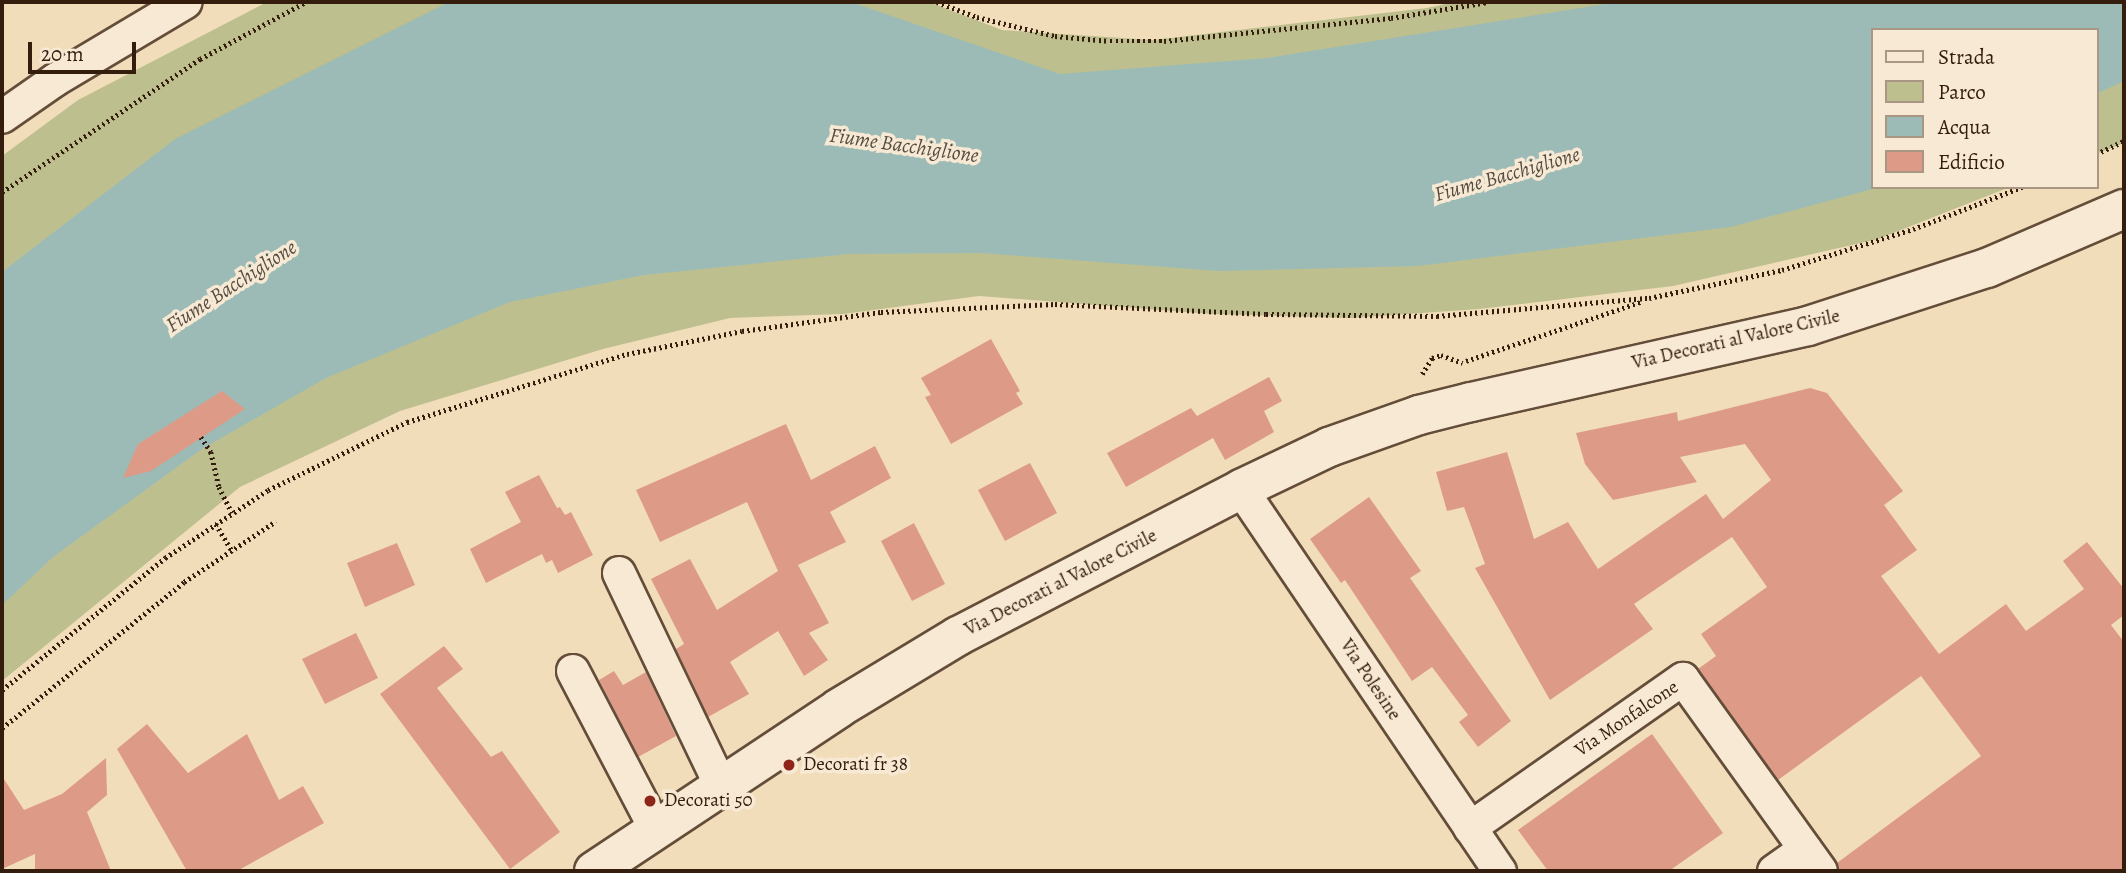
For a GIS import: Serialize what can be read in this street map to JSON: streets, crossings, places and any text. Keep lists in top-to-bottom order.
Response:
{
  "streets": {
    "street": ["Via Decorati al Valore Civile", "Via Polesine", "Via Monfalcone"]
  },
  "crossings": [
    ["Via Decorati al Valore Civile", "Via Polesine"],
    ["Via Polesine", "Via Monfalcone"]
  ],
  "water": ["Fiume Bacchiglione"],
  "places": ["Decorati fr 38", "Decorati 50"],
  "legend": [
    "Strada",
    "Parco",
    "Acqua",
    "Edificio"
  ],
  "scale_bar": "20 m"
}
